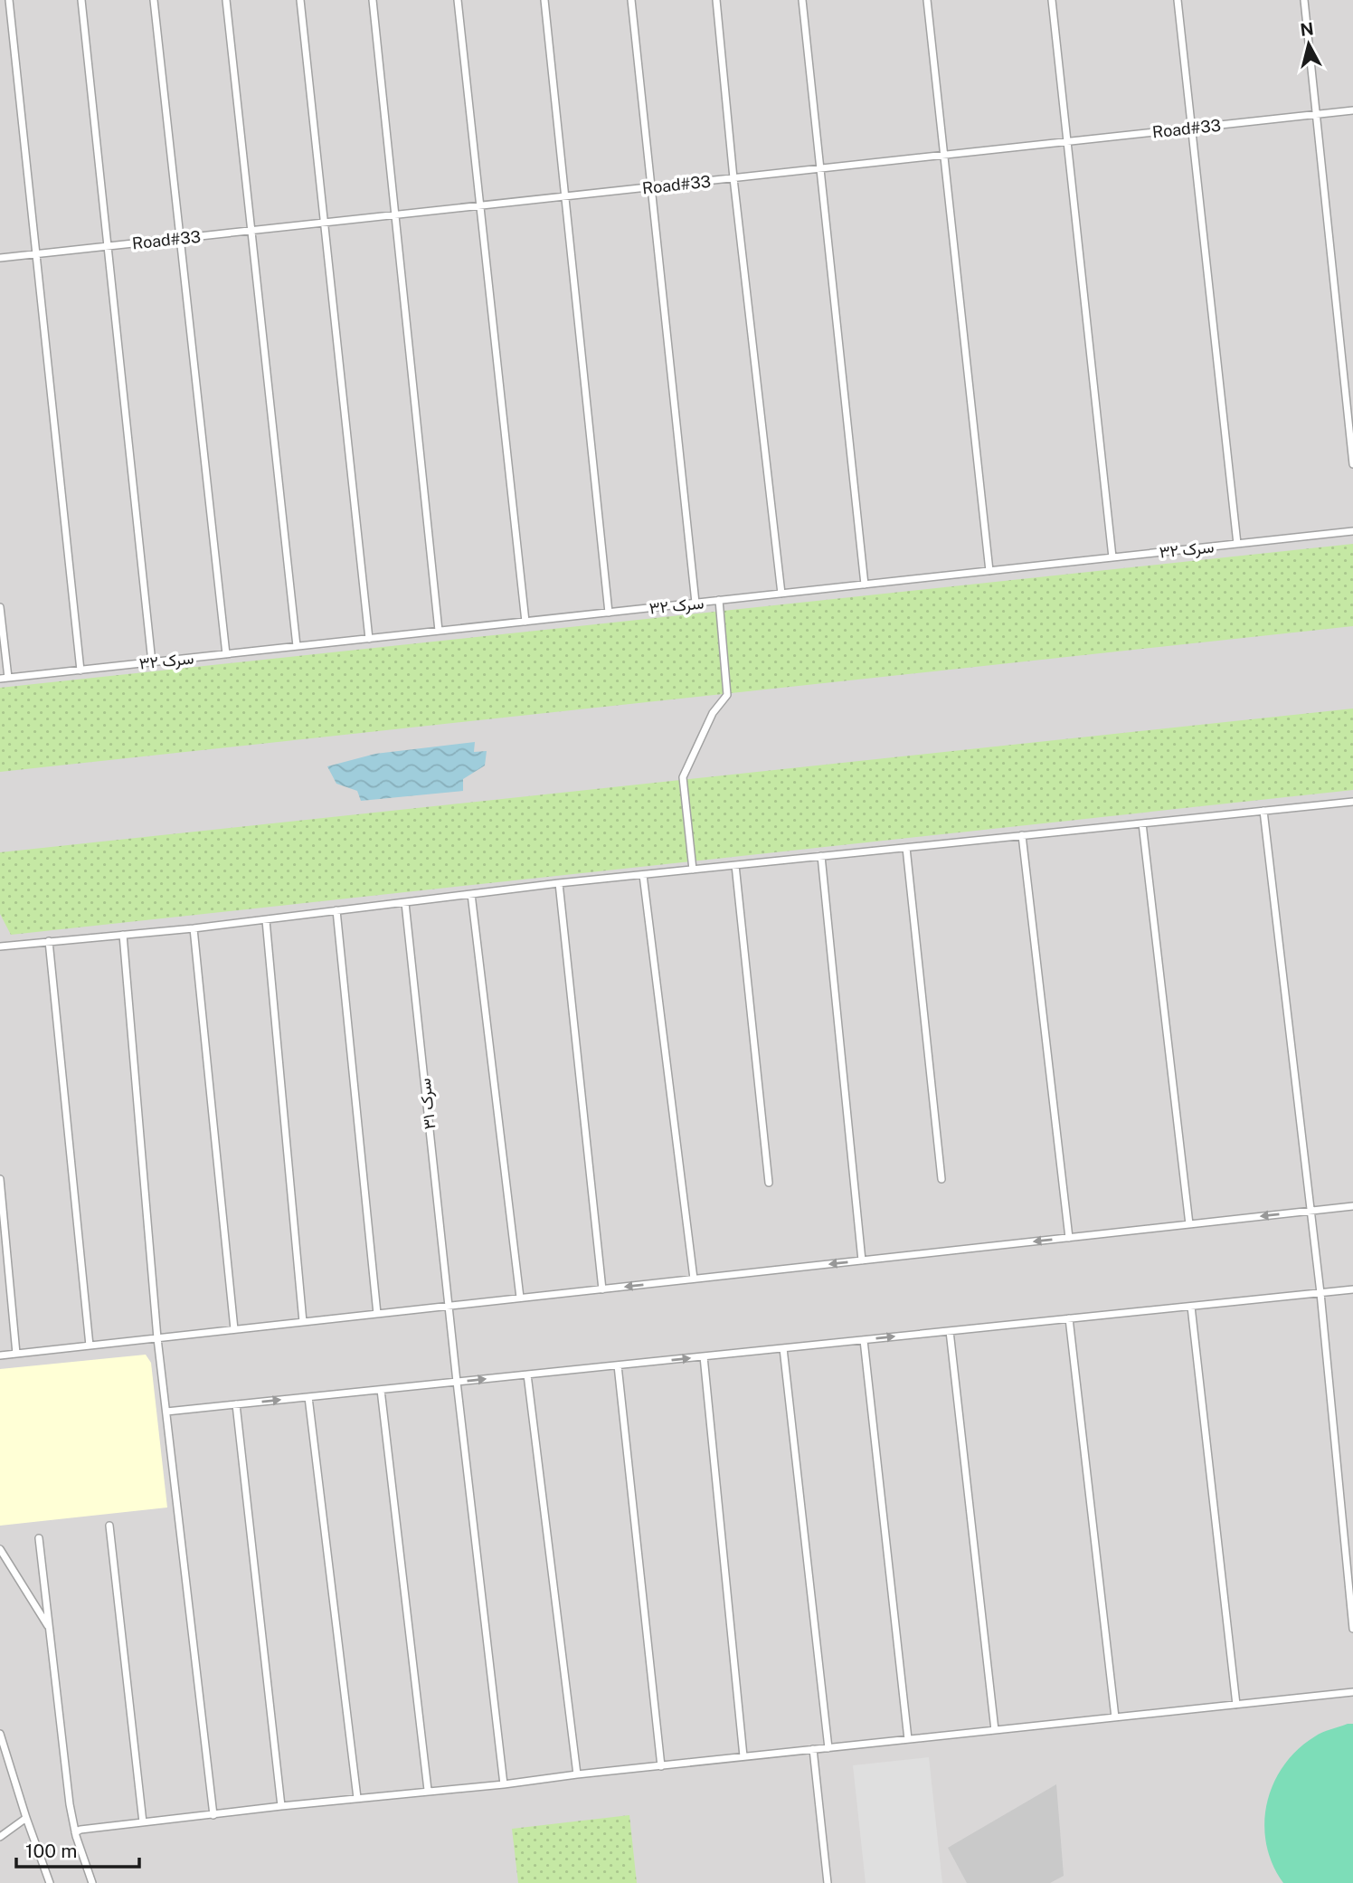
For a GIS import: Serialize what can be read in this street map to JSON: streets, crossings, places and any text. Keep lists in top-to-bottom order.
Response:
{
  "streets": {
    "street": ["Road#33", "سرک ۳۲", "سرک ۳۱"]
  },
  "scale_bar": "100 m",
  "north": "top"
}
